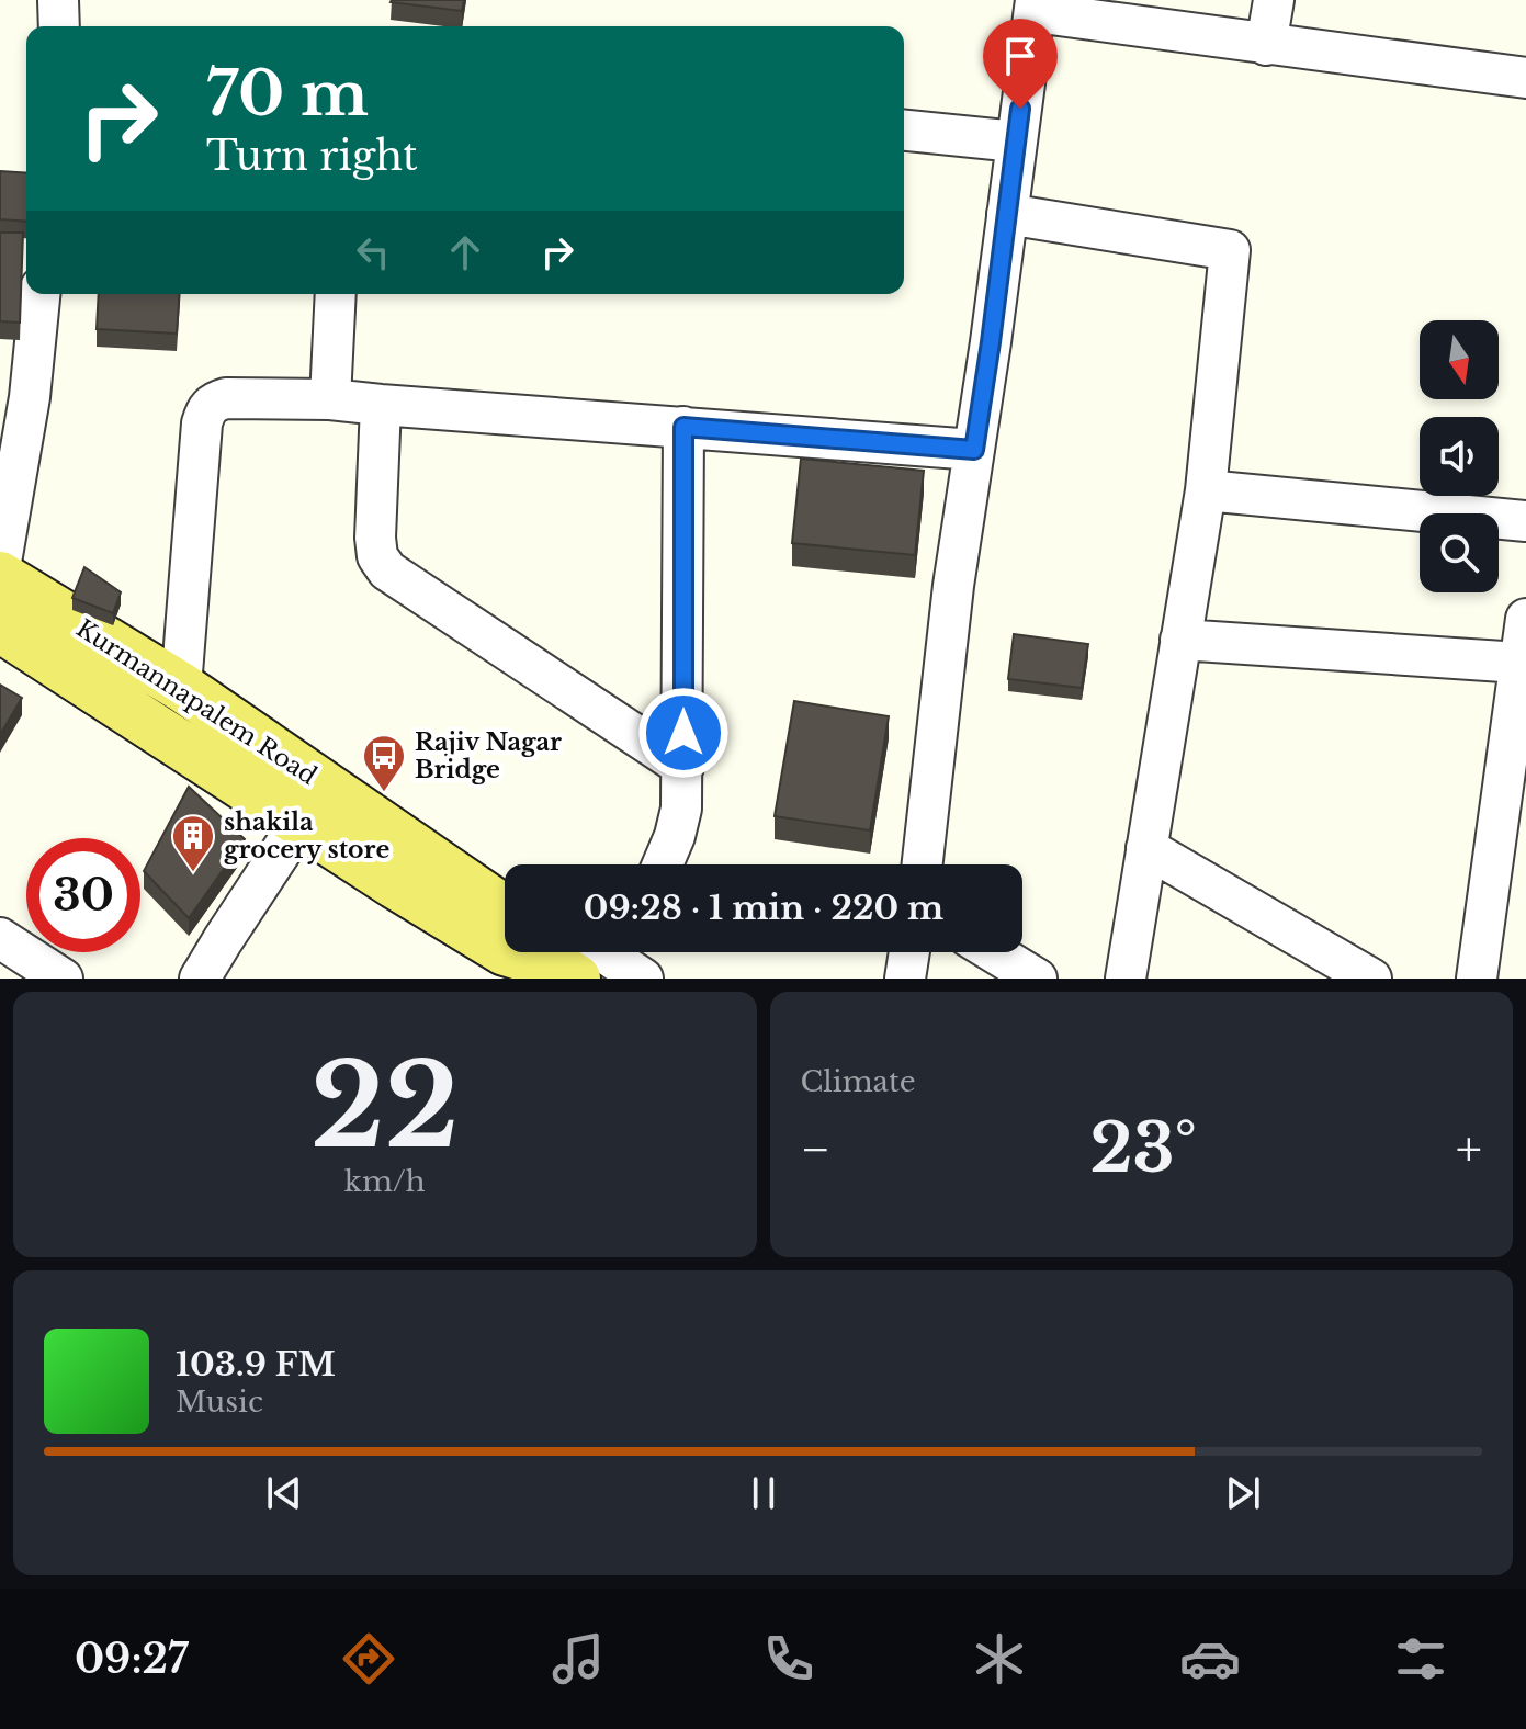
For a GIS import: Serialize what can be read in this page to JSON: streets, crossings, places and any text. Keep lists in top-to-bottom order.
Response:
{
  "streets": {
    "main road": ["Kurmannapalem Road"]
  },
  "places": {
    "bus stop": ["Rajiv Nagar Bridge"],
    "building": ["shakila grocery store"]
  },
  "north": "bottom",
  "page": {
    "turn": ["70 m", "Turn right"],
    "limit": "30",
    "trip": "09:28 · 1 min · 220 m",
    "tile": [
      ["22", "km/h"],
      "Climate"
    ],
    "heat": ["−", "23°", "+"],
    "song": ["103.9 FM", "Music"],
    "tabs": "09:27"
  }
}
